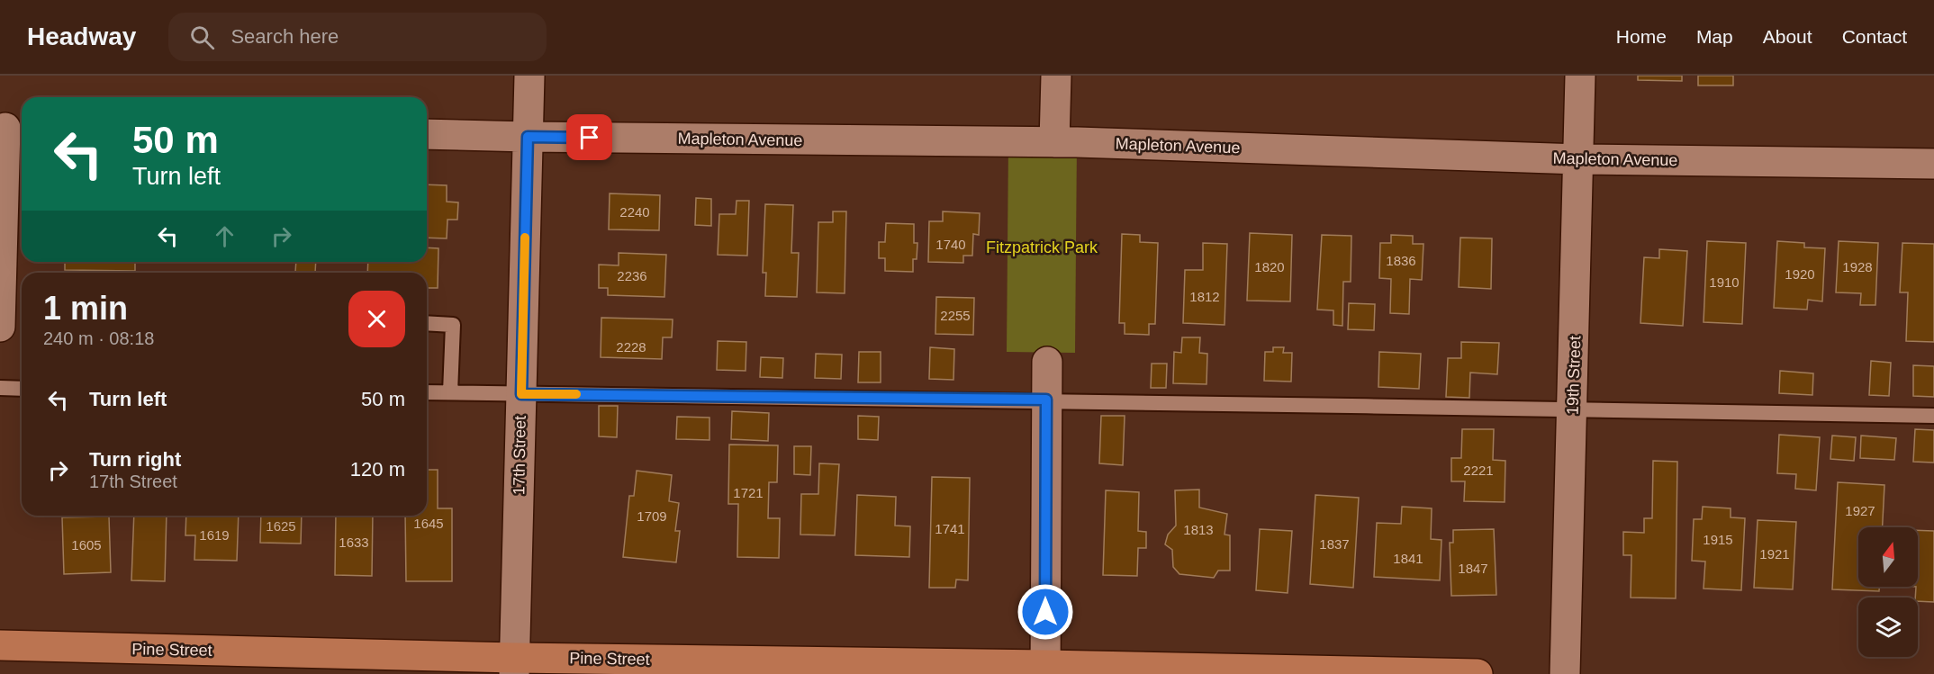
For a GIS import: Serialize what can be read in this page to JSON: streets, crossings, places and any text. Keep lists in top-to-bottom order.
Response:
{
  "streets": {
    "street": [
      "Mapleton Avenue",
      "19th Street",
      "17th Street",
      "Pine Street"
    ]
  },
  "crossings": [
    ["Mapleton Avenue", "19th Street"],
    ["Mapleton Avenue", "17th Street"],
    ["17th Street", "Pine Street"]
  ],
  "parks": ["Fitzpatrick Park"],
  "house_numbers": [
    "2240",
    "1740",
    "1836",
    "1820",
    "1928",
    "1920",
    "2236",
    "1910",
    "1812",
    "2255",
    "2228",
    "2221",
    "1721",
    "1927",
    "1709",
    "1645",
    "1625",
    "1741",
    "1813",
    "1619",
    "1915",
    "1633",
    "1837",
    "1605",
    "1921",
    "1841",
    "1847"
  ],
  "north": "top",
  "page": {
    "header": "Headway",
    "search": "Search here",
    "nav": [
      "Home",
      "Map",
      "About",
      "Contact"
    ],
    "turn": ["50 m", "Turn left"],
    "heading": ["1 min", "240 m · 08:18"],
    "list": [
      {
        "name": "Turn left",
        "value": "50 m"
      },
      {
        "name": "Turn right",
        "note": "17th Street",
        "value": "120 m"
      }
    ]
  }
}
